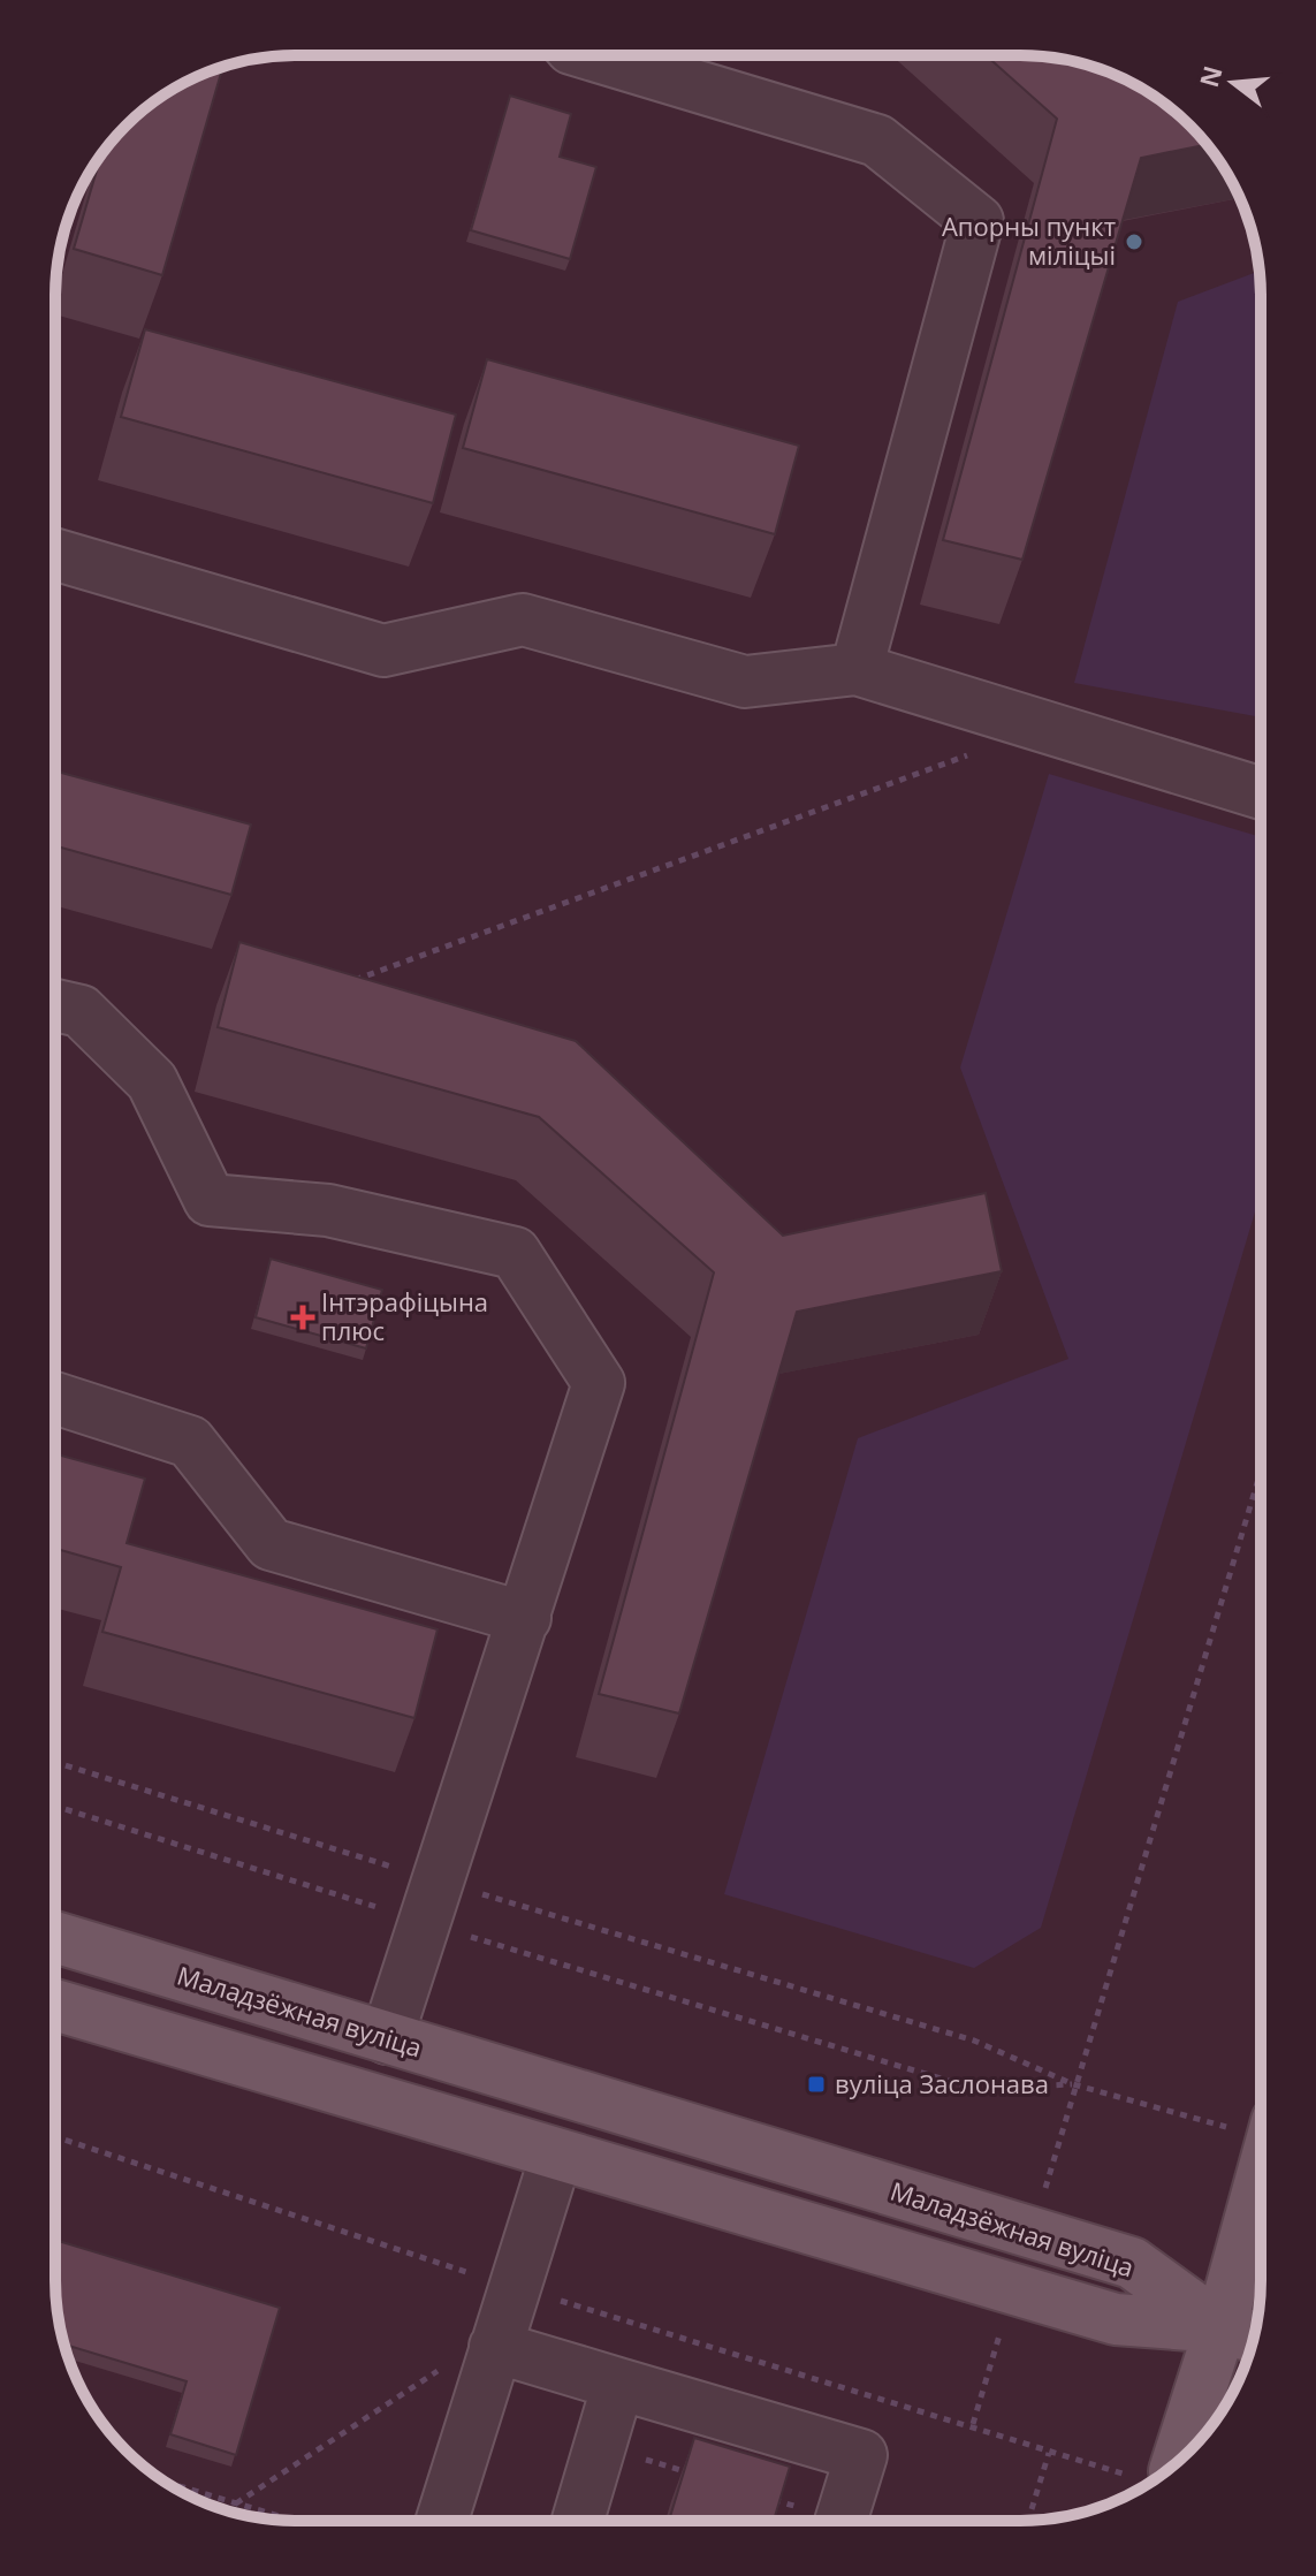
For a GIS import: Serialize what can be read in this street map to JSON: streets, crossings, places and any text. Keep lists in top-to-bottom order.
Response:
{
  "streets": {
    "main road": ["Маладзёжная вуліца"]
  },
  "places": {
    "other": ["Апорны пункт міліцыі"],
    "health": ["Інтэрафіцына плюс"],
    "transit": ["вуліца Заслонава"]
  },
  "north": "left"
}
